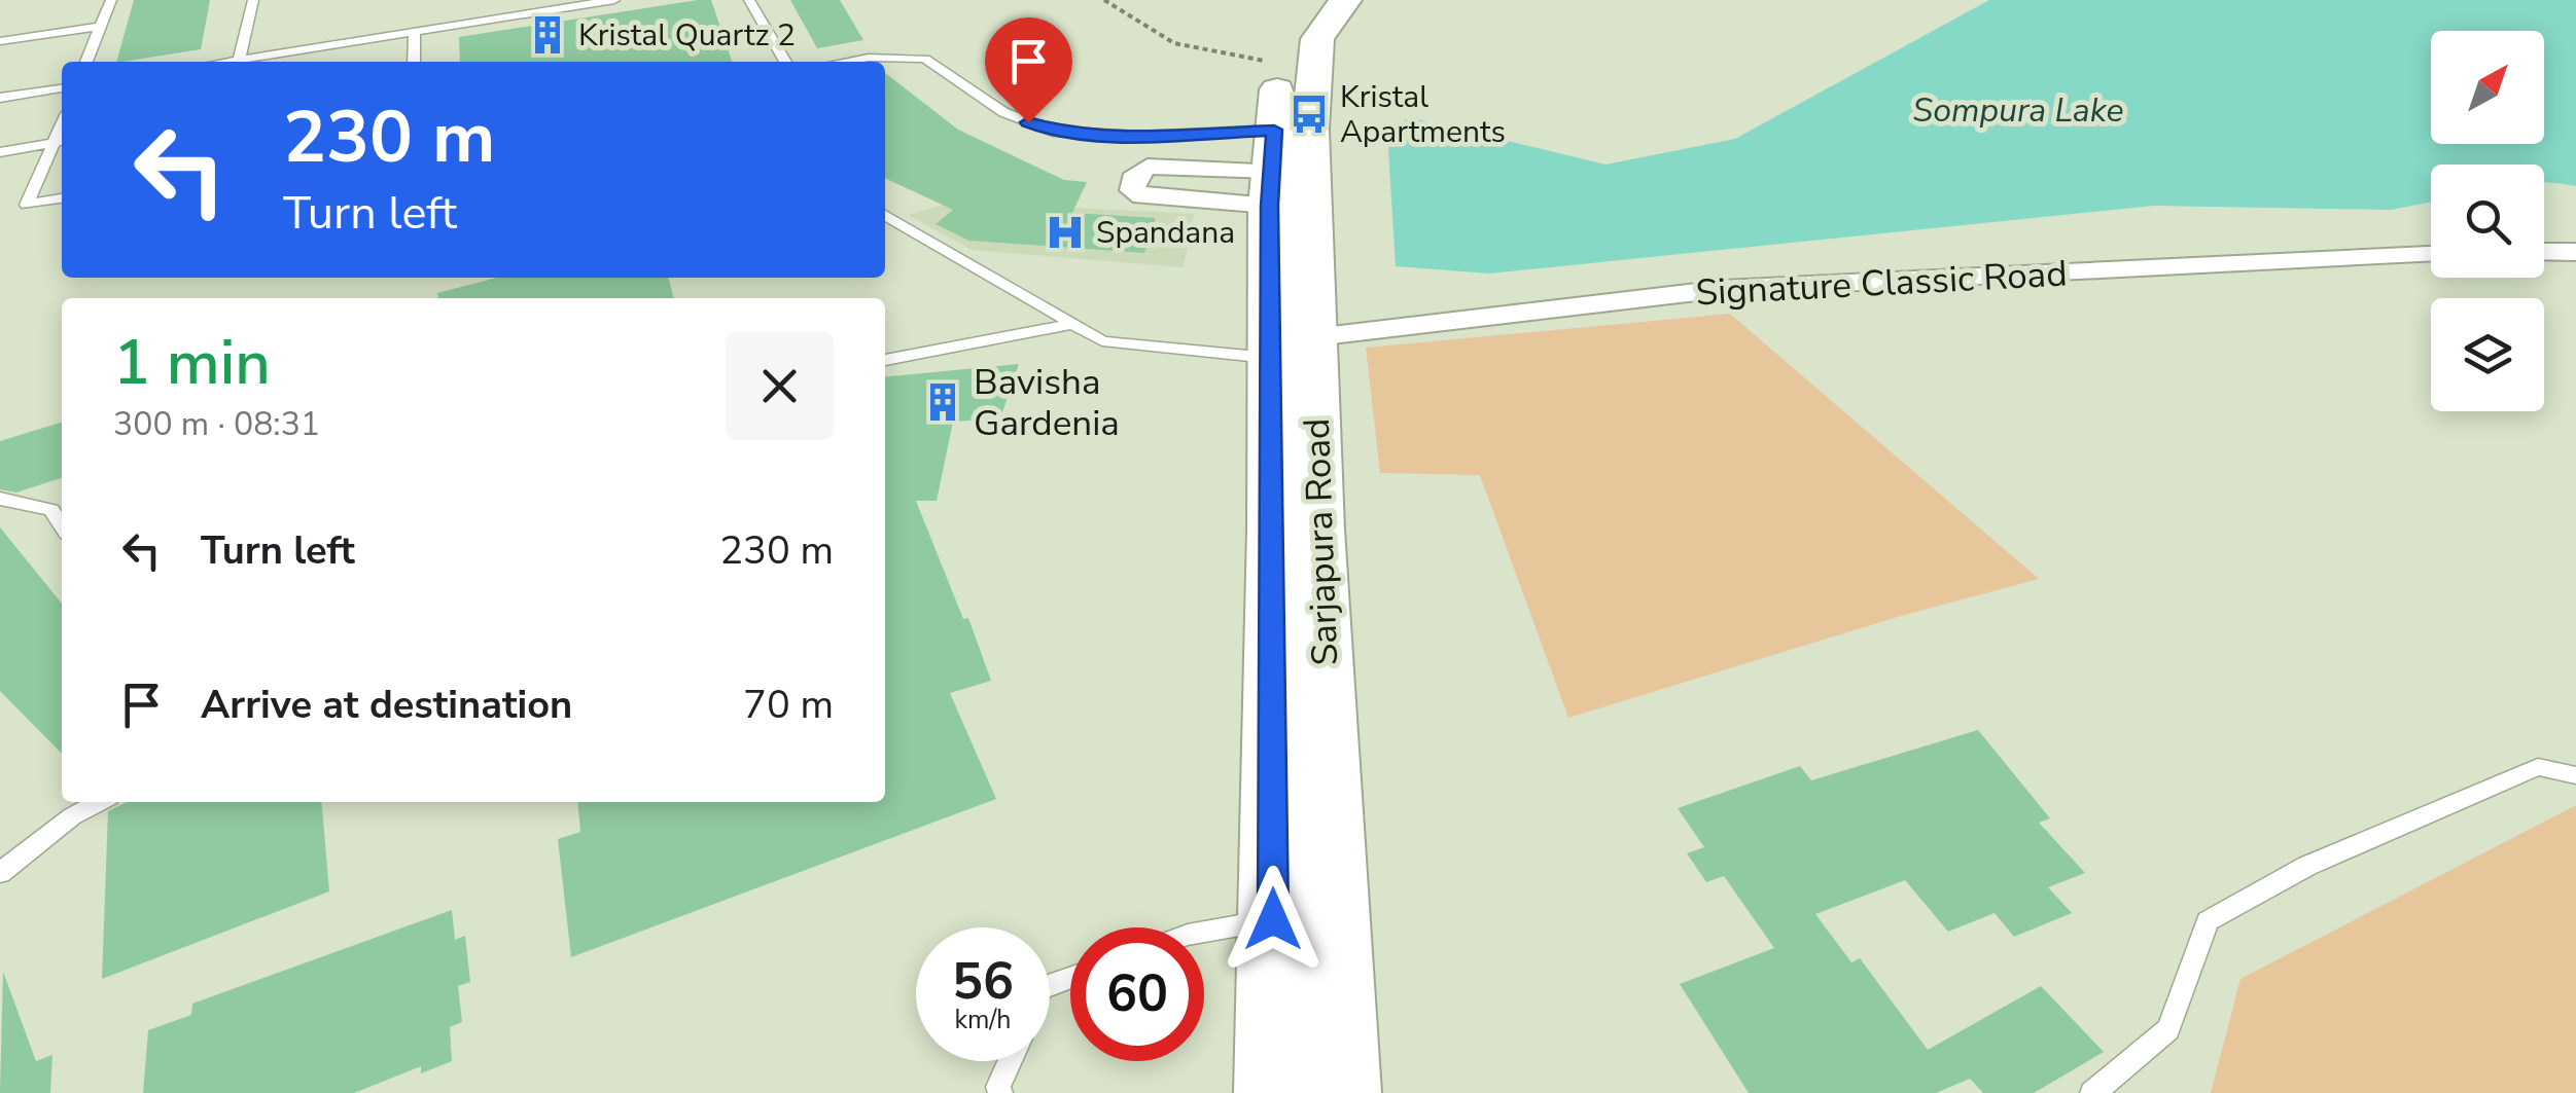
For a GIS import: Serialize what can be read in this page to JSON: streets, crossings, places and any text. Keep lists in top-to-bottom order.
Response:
{
  "streets": {
    "main road": ["Sarjapura Road"],
    "street": ["Signature Classic Road"]
  },
  "crossings": [
    ["Signature Classic Road", "Sarjapura Road"]
  ],
  "water": ["Sompura Lake"],
  "places": {
    "building": ["Kristal Quartz 2", "Bavisha Gardenia"],
    "bus stop": ["Kristal Apartments"],
    "hospital": ["Spandana"]
  },
  "north": "top right",
  "page": {
    "turn": ["230 m", "Turn left"],
    "heading": ["1 min", "300 m · 08:31"],
    "list": [
      {
        "name": "Turn left",
        "value": "230 m"
      },
      {
        "name": "Arrive at destination",
        "value": "70 m"
      }
    ],
    "speed": "56 km/h",
    "limit": "60"
  }
}
